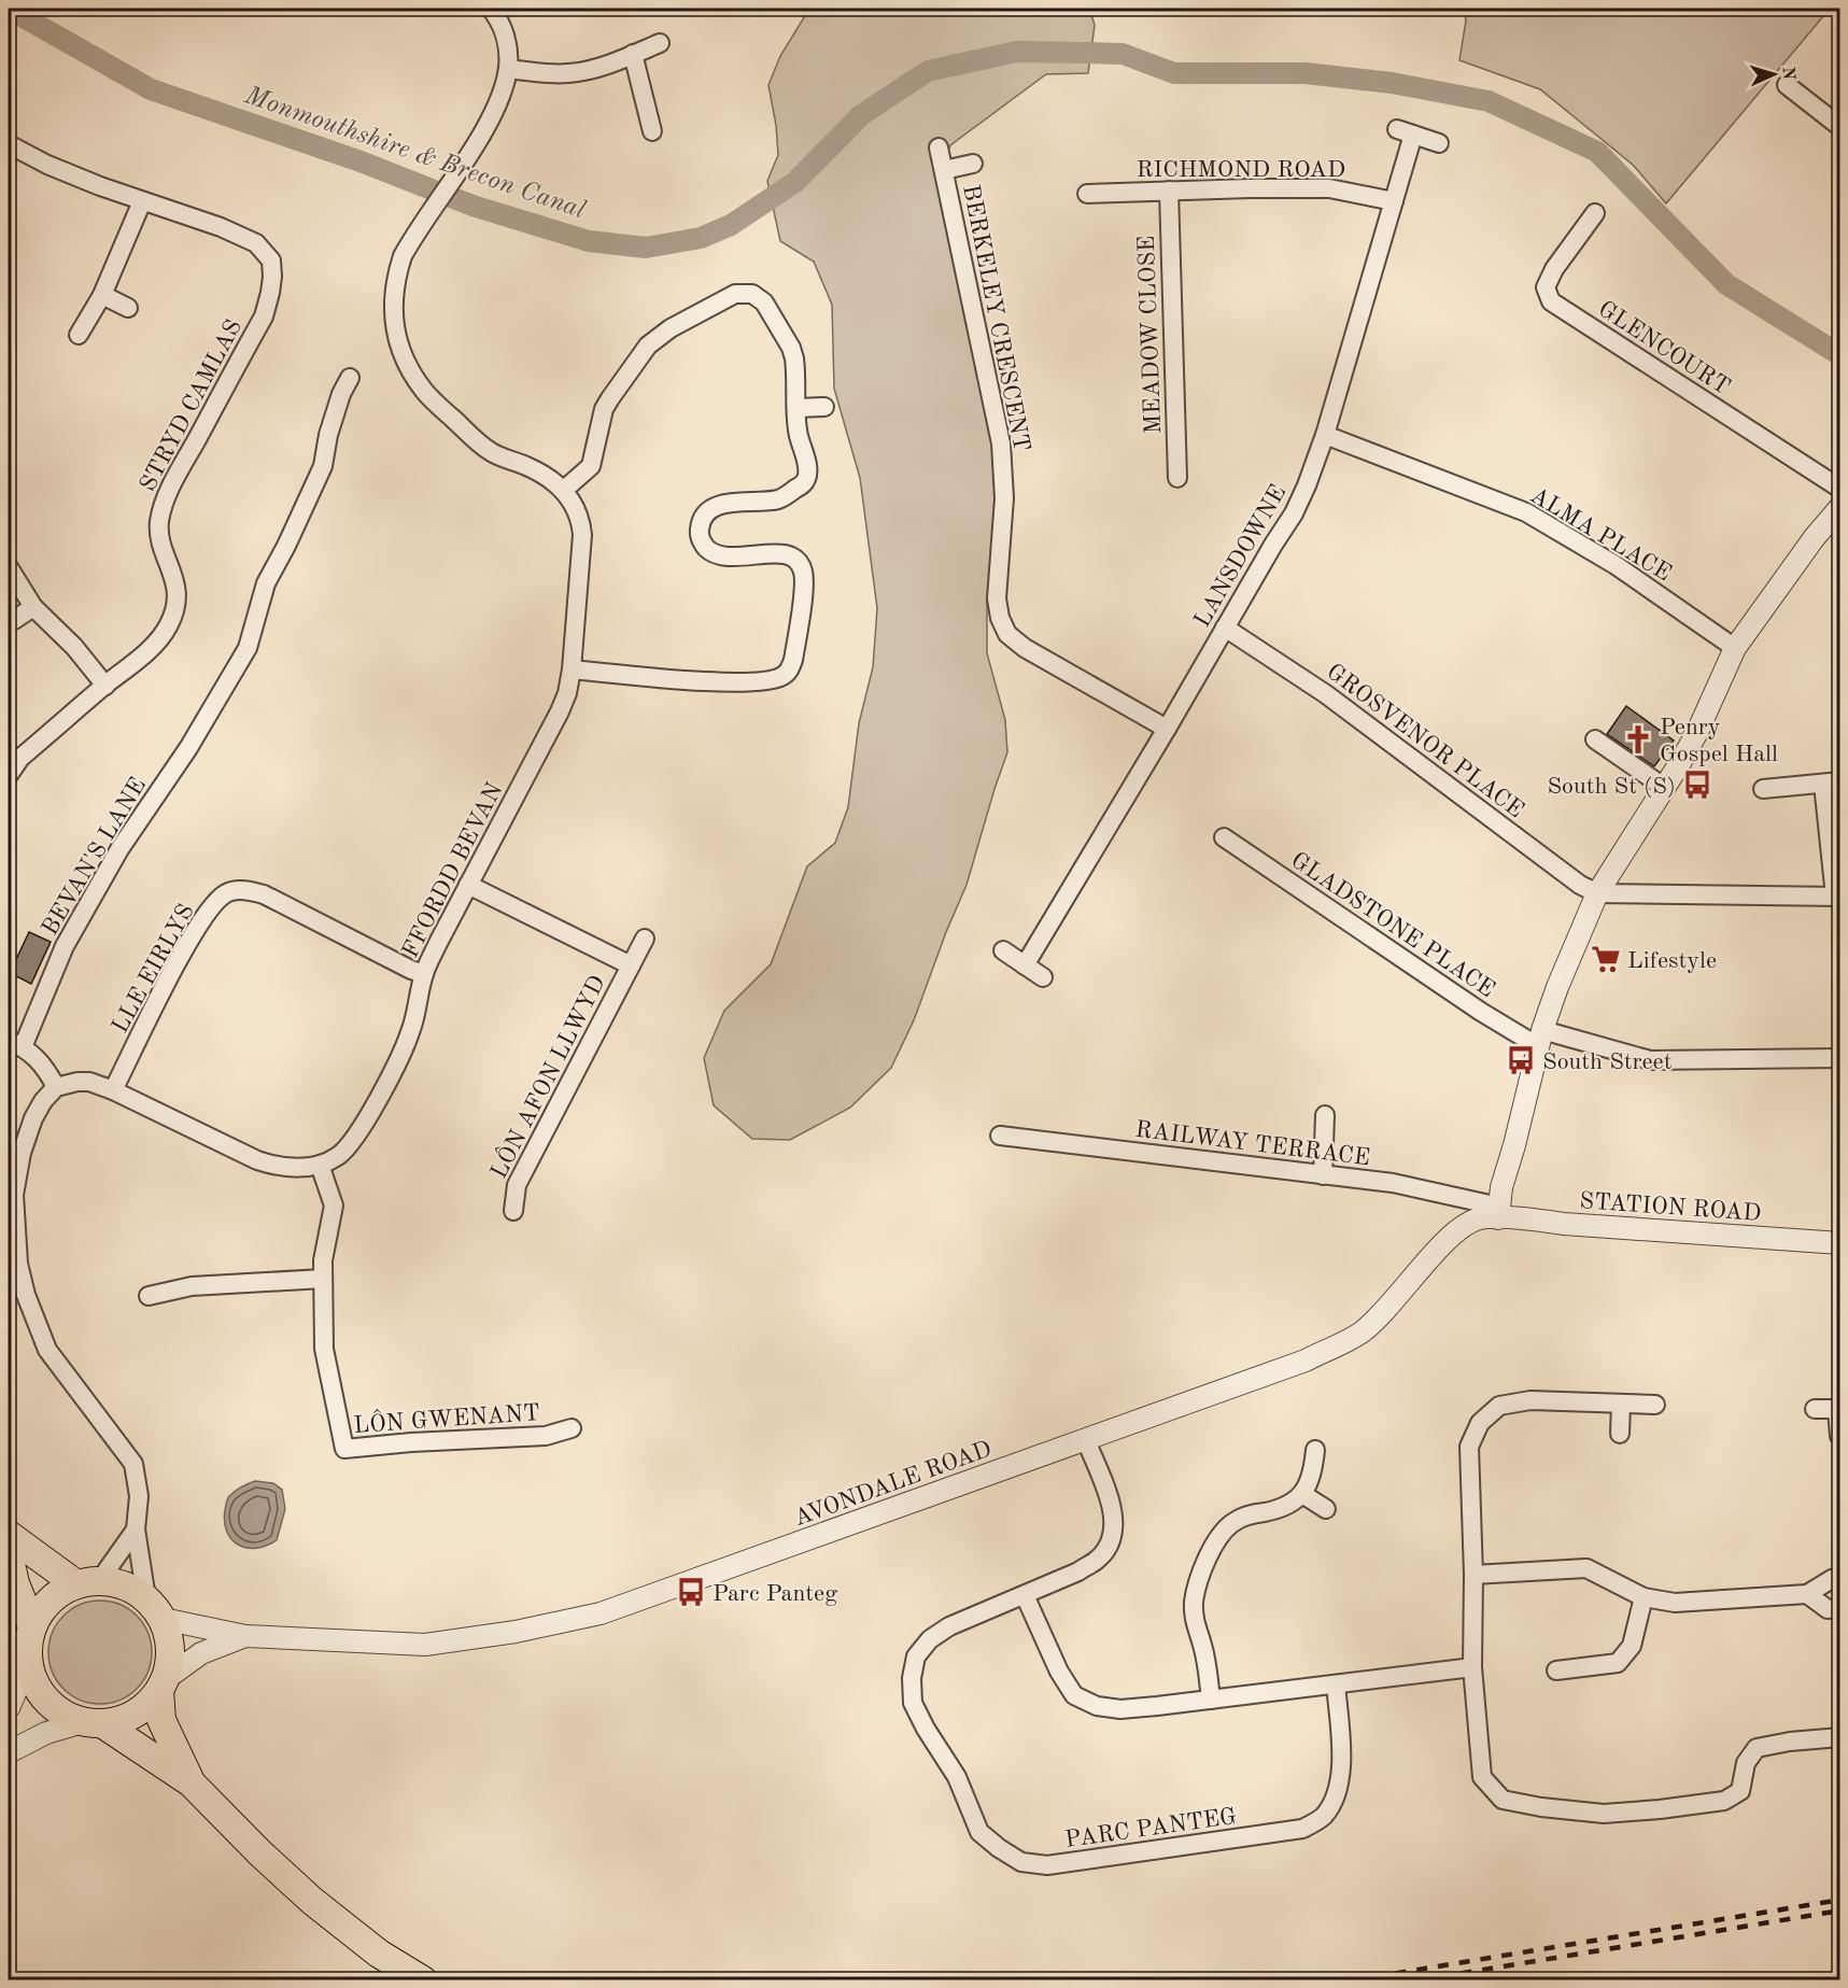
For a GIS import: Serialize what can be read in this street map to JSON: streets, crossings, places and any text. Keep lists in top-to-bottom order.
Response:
{
  "streets": {
    "street": [
      "RICHMOND ROAD",
      "BERKELEY CRESCENT",
      "MEADOW CLOSE",
      "GLENCOURT",
      "STRYD CAMLAS",
      "ALMA PLACE",
      "LANSDOWNE",
      "GROSVENOR PLACE",
      "BEVAN'S LANE",
      "FFORDD BEVAN",
      "GLADSTONE PLACE",
      "LLE EIRLYS",
      "LÔN AFON LLWYD",
      "RAILWAY TERRACE",
      "STATION ROAD",
      "LÔN GWENANT",
      "AVONDALE ROAD",
      "PARC PANTEG"
    ]
  },
  "crossings": [
    ["RICHMOND ROAD", "MEADOW CLOSE"],
    ["RICHMOND ROAD", "LANSDOWNE"],
    ["BERKELEY CRESCENT", "LANSDOWNE"],
    ["ALMA PLACE", "LANSDOWNE"],
    ["LANSDOWNE", "GROSVENOR PLACE"],
    ["BEVAN'S LANE", "FFORDD BEVAN"],
    ["FFORDD BEVAN", "LLE EIRLYS"],
    ["FFORDD BEVAN", "LÔN AFON LLWYD"],
    ["FFORDD BEVAN", "LÔN GWENANT"],
    ["RAILWAY TERRACE", "STATION ROAD"],
    ["RAILWAY TERRACE", "AVONDALE ROAD"],
    ["STATION ROAD", "AVONDALE ROAD"],
    ["AVONDALE ROAD", "PARC PANTEG"]
  ],
  "water": ["Monmouthshire & Brecon Canal"],
  "places": {
    "church": ["Penry Gospel Hall"],
    "bus stop": ["South St (S)", "South Street", "Parc Panteg"],
    "supermarket": ["Lifestyle"]
  },
  "north": "right"
}
